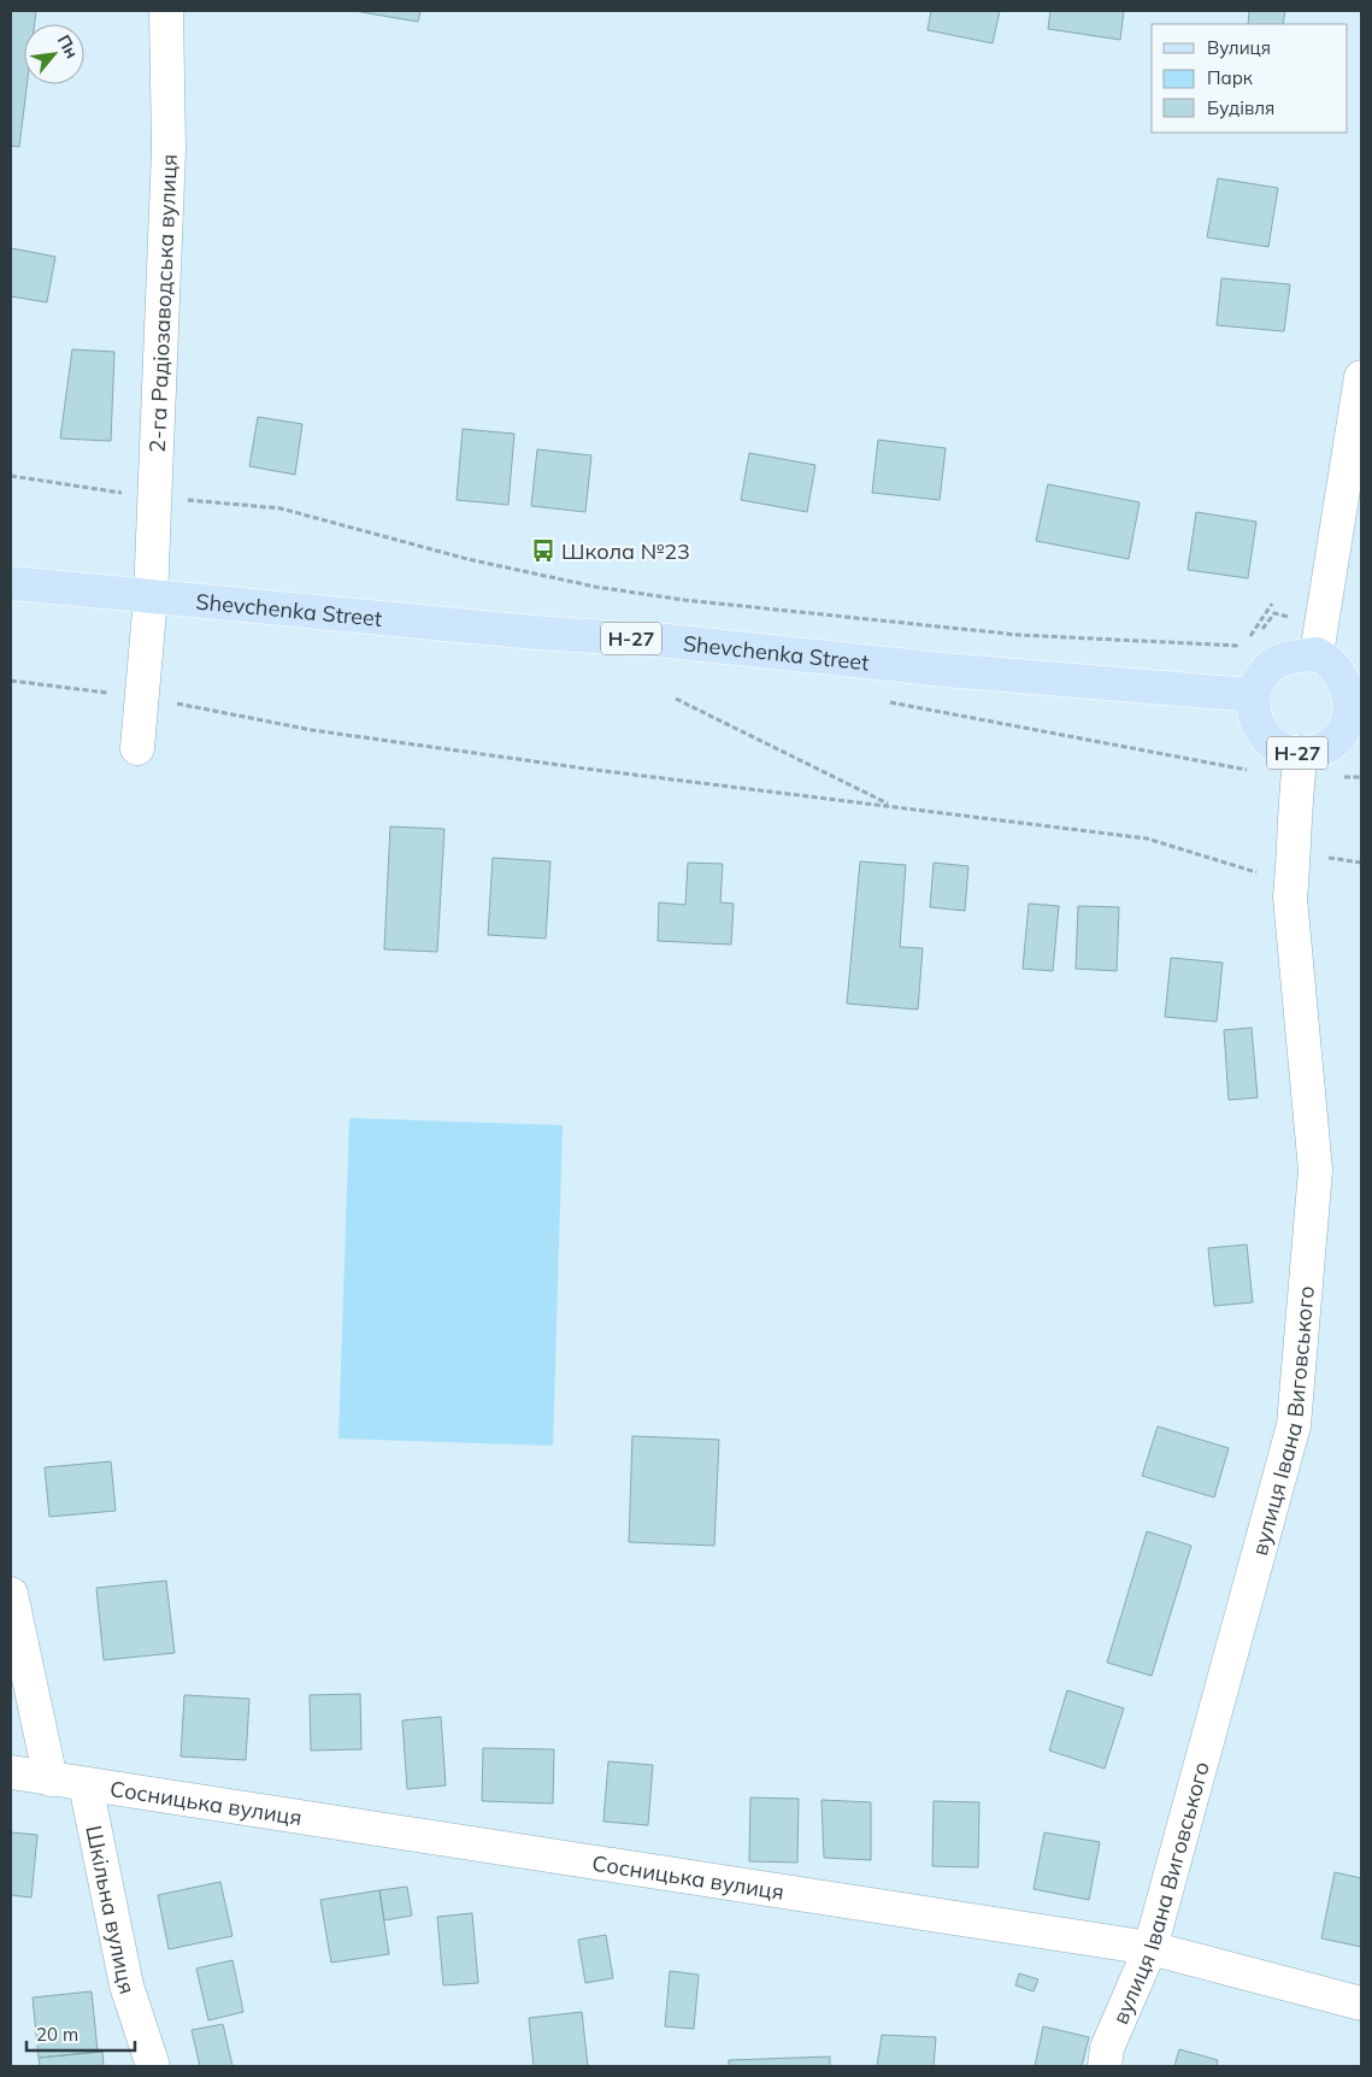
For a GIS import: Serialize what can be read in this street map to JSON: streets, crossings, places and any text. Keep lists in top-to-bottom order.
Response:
{
  "streets": {
    "main road": ["Shevchenka Street", "Н-27"],
    "street": [
      "2-га Радіозаводська вулиця",
      "вулиця Івана Виговського",
      "Сосницька вулиця",
      "Шкільна вулиця"
    ]
  },
  "crossings": [
    ["2-га Радіозаводська вулиця", "Shevchenka Street"],
    ["Shevchenka Street", "Н-27"],
    ["Shevchenka Street", "вулиця Івана Виговського"],
    ["Н-27", "вулиця Івана Виговського"],
    ["вулиця Івана Виговського", "Сосницька вулиця"],
    ["Сосницька вулиця", "Шкільна вулиця"]
  ],
  "places": {
    "bus stop": ["Школа №23"]
  },
  "legend": ["Вулиця", "Парк", "Будівля"],
  "scale_bar": "20 m",
  "north": "top right"
}
